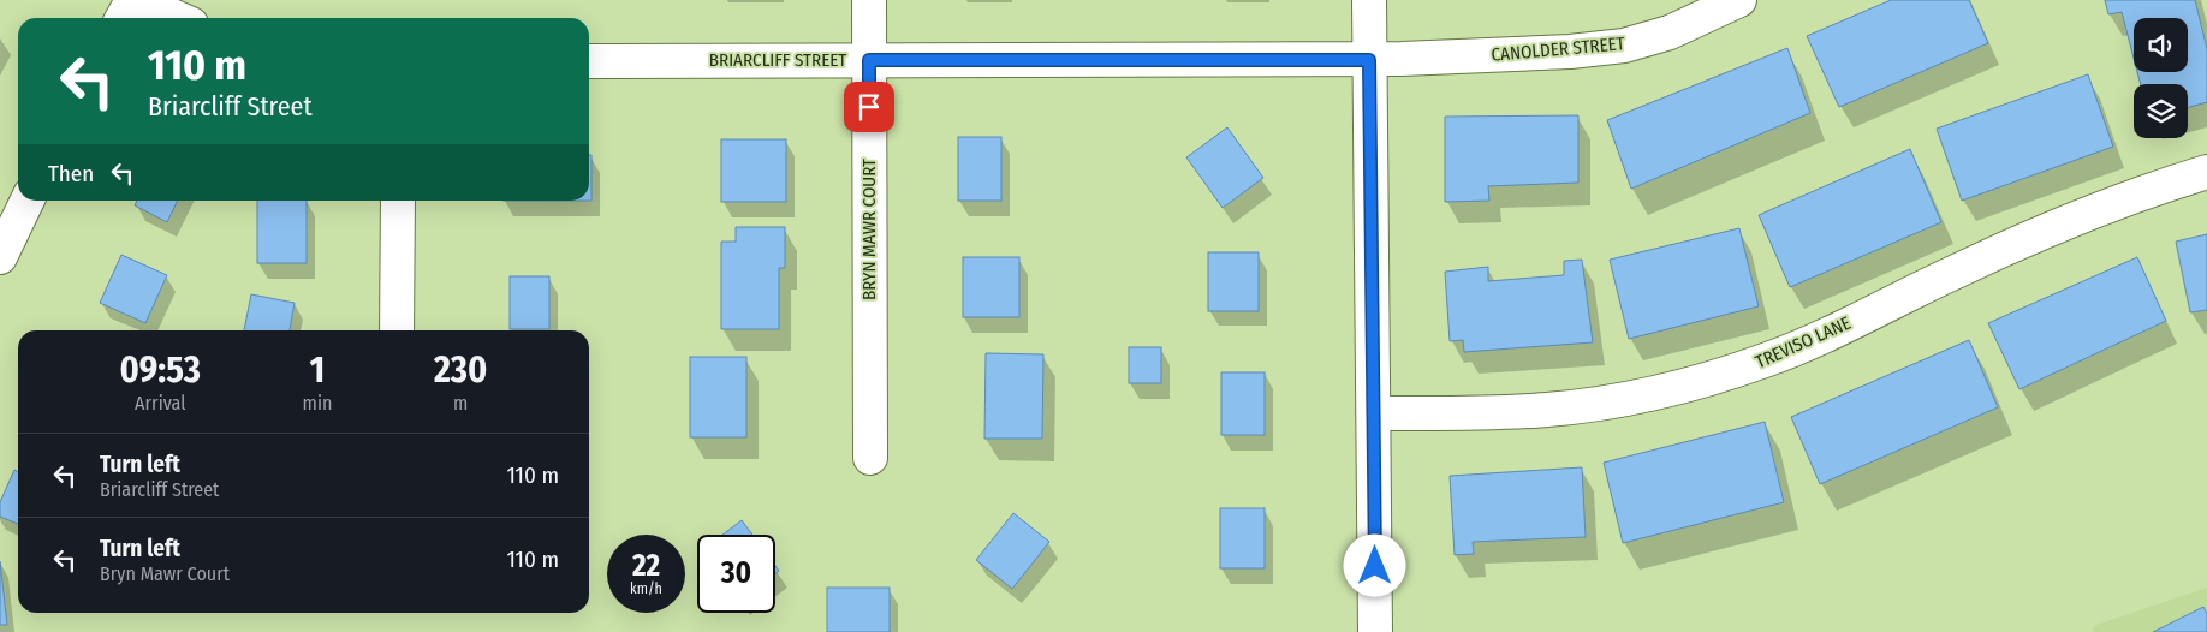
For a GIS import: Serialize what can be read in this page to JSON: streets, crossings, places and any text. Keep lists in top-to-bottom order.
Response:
{
  "streets": {
    "street": [
      "CANOLDER STREET",
      "BRIARCLIFF STREET",
      "BRYN MAWR COURT",
      "TREVISO LANE"
    ]
  },
  "crossings": [
    ["CANOLDER STREET", "BRIARCLIFF STREET"],
    ["BRIARCLIFF STREET", "BRYN MAWR COURT"]
  ],
  "page": {
    "turn": ["110 m", "Briarcliff Street"],
    "then": "Then",
    "eta": [
      "09:53",
      "Arrival",
      "1",
      "min",
      "230",
      "m"
    ],
    "list": [
      {
        "name": "Turn left",
        "note": "Briarcliff Street",
        "value": "110 m"
      },
      {
        "name": "Turn left",
        "note": "Bryn Mawr Court",
        "value": "110 m"
      }
    ],
    "speed": "22 km/h",
    "limit": "30"
  }
}
